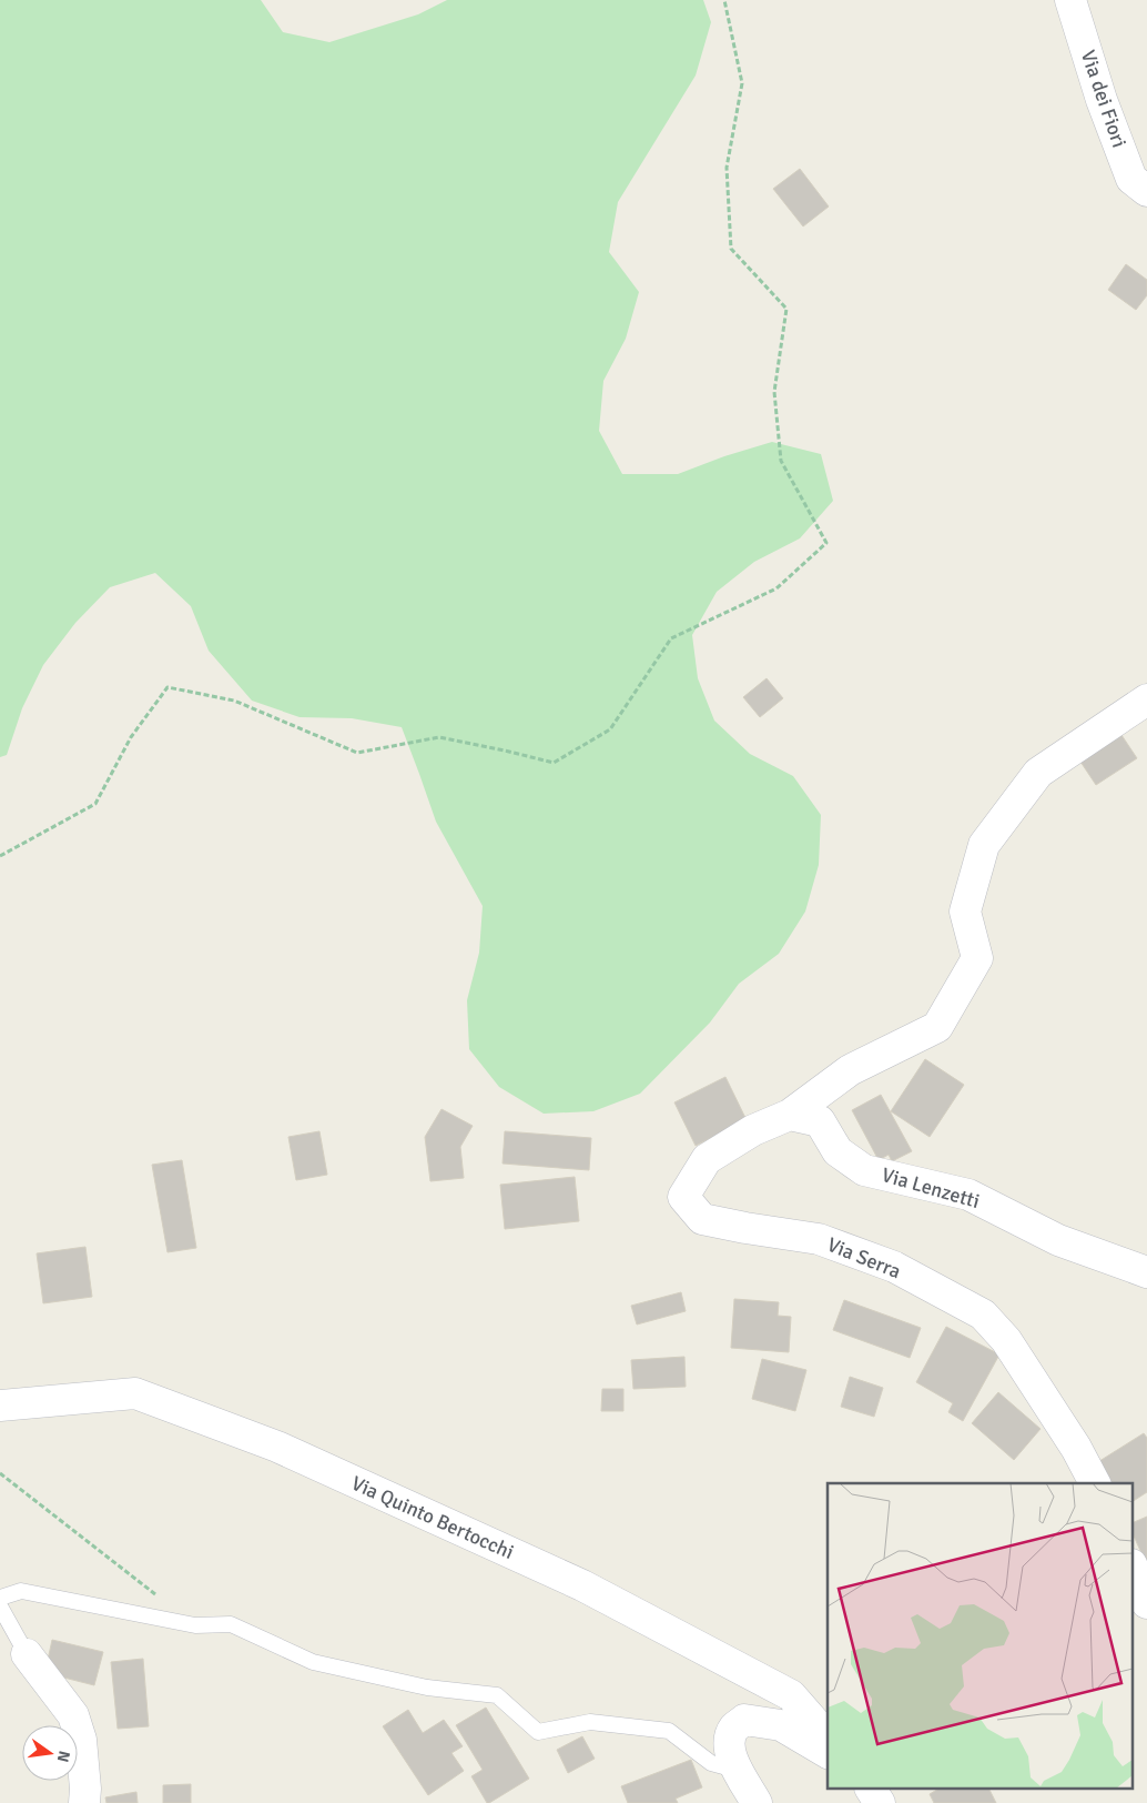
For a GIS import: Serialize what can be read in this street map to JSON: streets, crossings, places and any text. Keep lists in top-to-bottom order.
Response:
{
  "streets": {
    "street": [
      "Via dei Fiori",
      "Via Lenzetti",
      "Via Serra",
      "Via Quinto Bertocchi"
    ]
  },
  "crossings": [
    ["Via Lenzetti", "Via Serra"]
  ],
  "north": "right"
}
